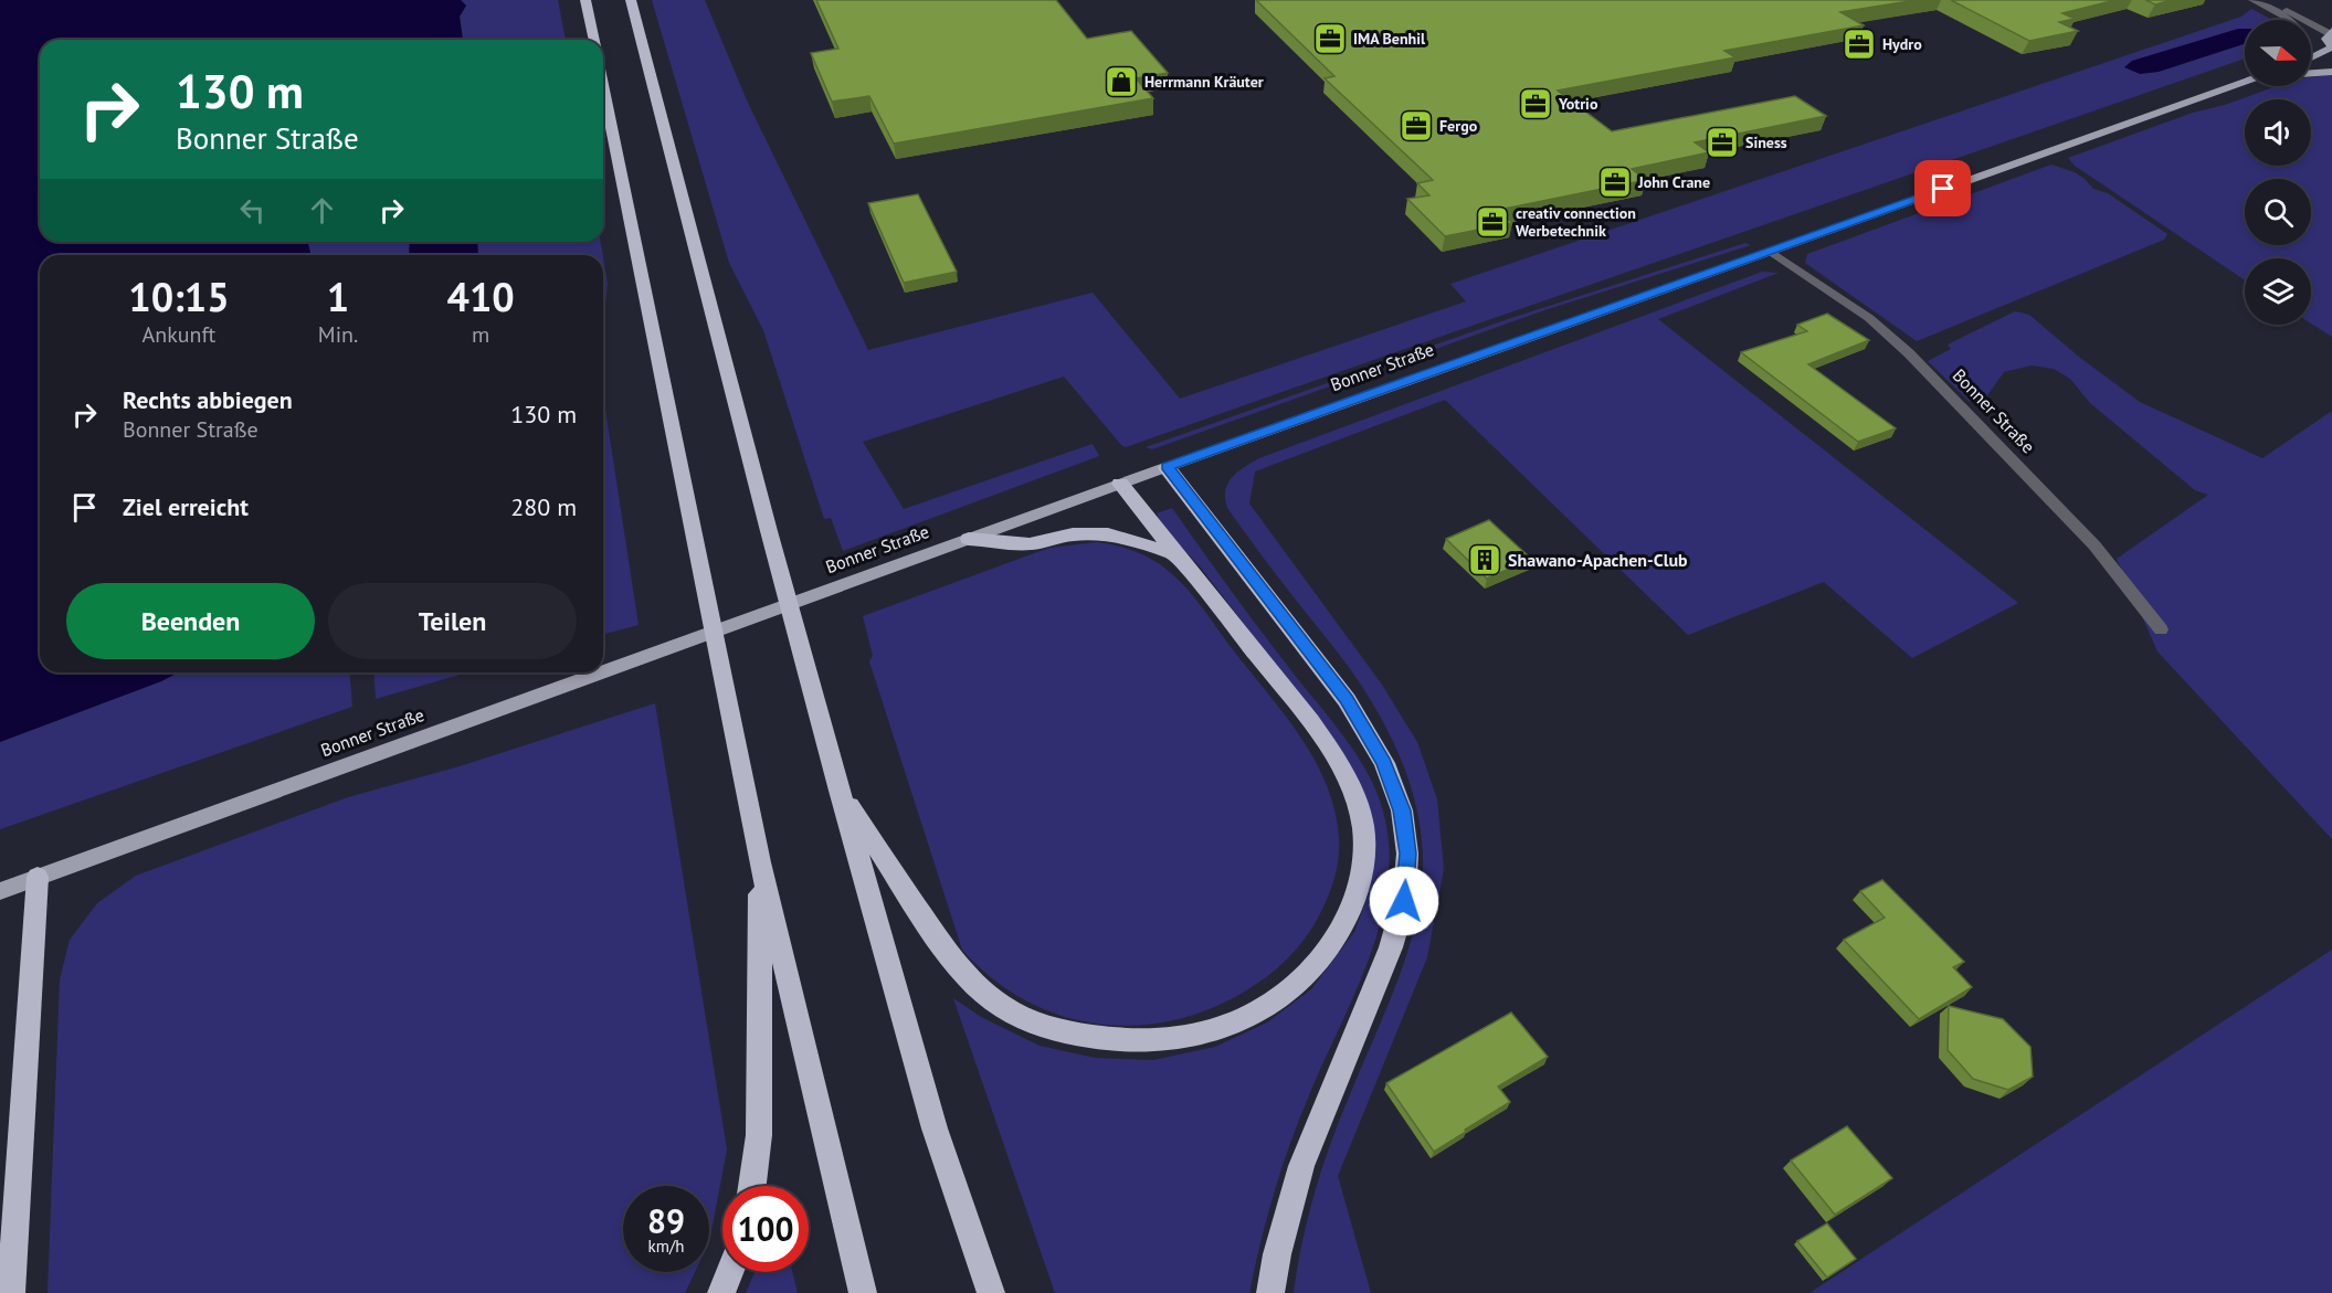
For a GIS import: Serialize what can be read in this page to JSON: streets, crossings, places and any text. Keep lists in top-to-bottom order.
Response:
{
  "streets": {
    "main road": ["Bonner Straße"]
  },
  "places": {
    "office": [
      "IMA Benhil",
      "Hydro",
      "Yotrio",
      "Fergo",
      "Siness",
      "John Crane",
      "creativ connection Werbetechnik"
    ],
    "shop": ["Herrmann Kräuter"],
    "building": ["Shawano-Apachen-Club"]
  },
  "north": "right",
  "page": {
    "turn": ["130 m", "Bonner Straße"],
    "eta": [
      "10:15",
      "Ankunft",
      "1",
      "Min.",
      "410",
      "m"
    ],
    "list": [
      {
        "name": "Rechts abbiegen",
        "note": "Bonner Straße",
        "value": "130 m"
      },
      {
        "name": "Ziel erreicht",
        "value": "280 m"
      }
    ],
    "buttons": ["Beenden", "Teilen"],
    "speed": "89 km/h",
    "limit": "100"
  }
}
